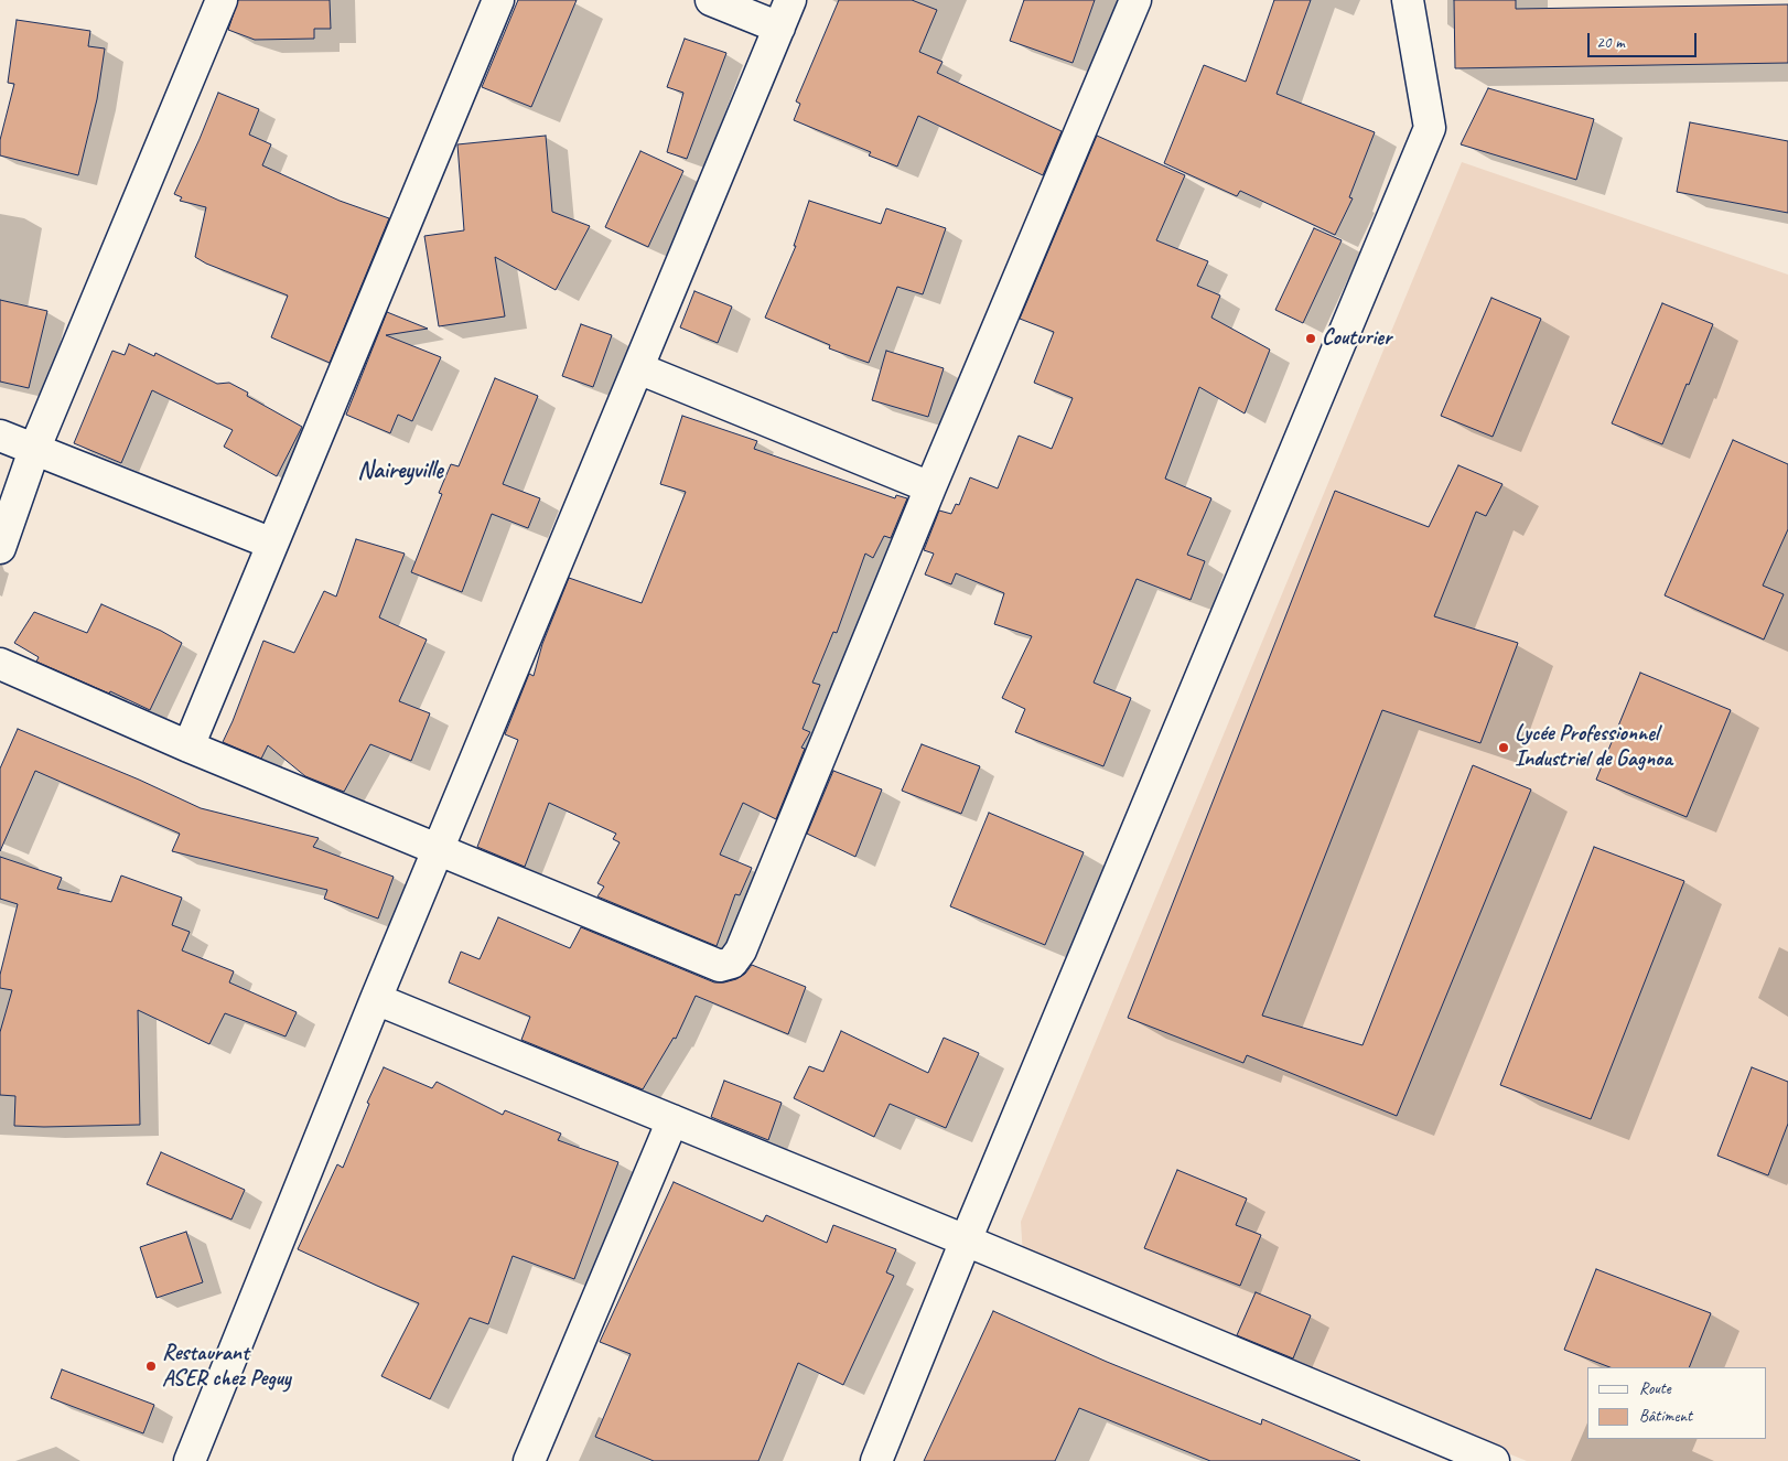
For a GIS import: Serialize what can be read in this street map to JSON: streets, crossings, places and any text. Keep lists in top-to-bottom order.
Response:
{
  "districts": ["Naireyville"],
  "places": ["Couturier", "Lycée Professionnel Industriel de Gagnoa", "Restaurant ASER chez Peguy"],
  "legend": ["Route", "Bâtiment"],
  "scale_bar": "20 m"
}
